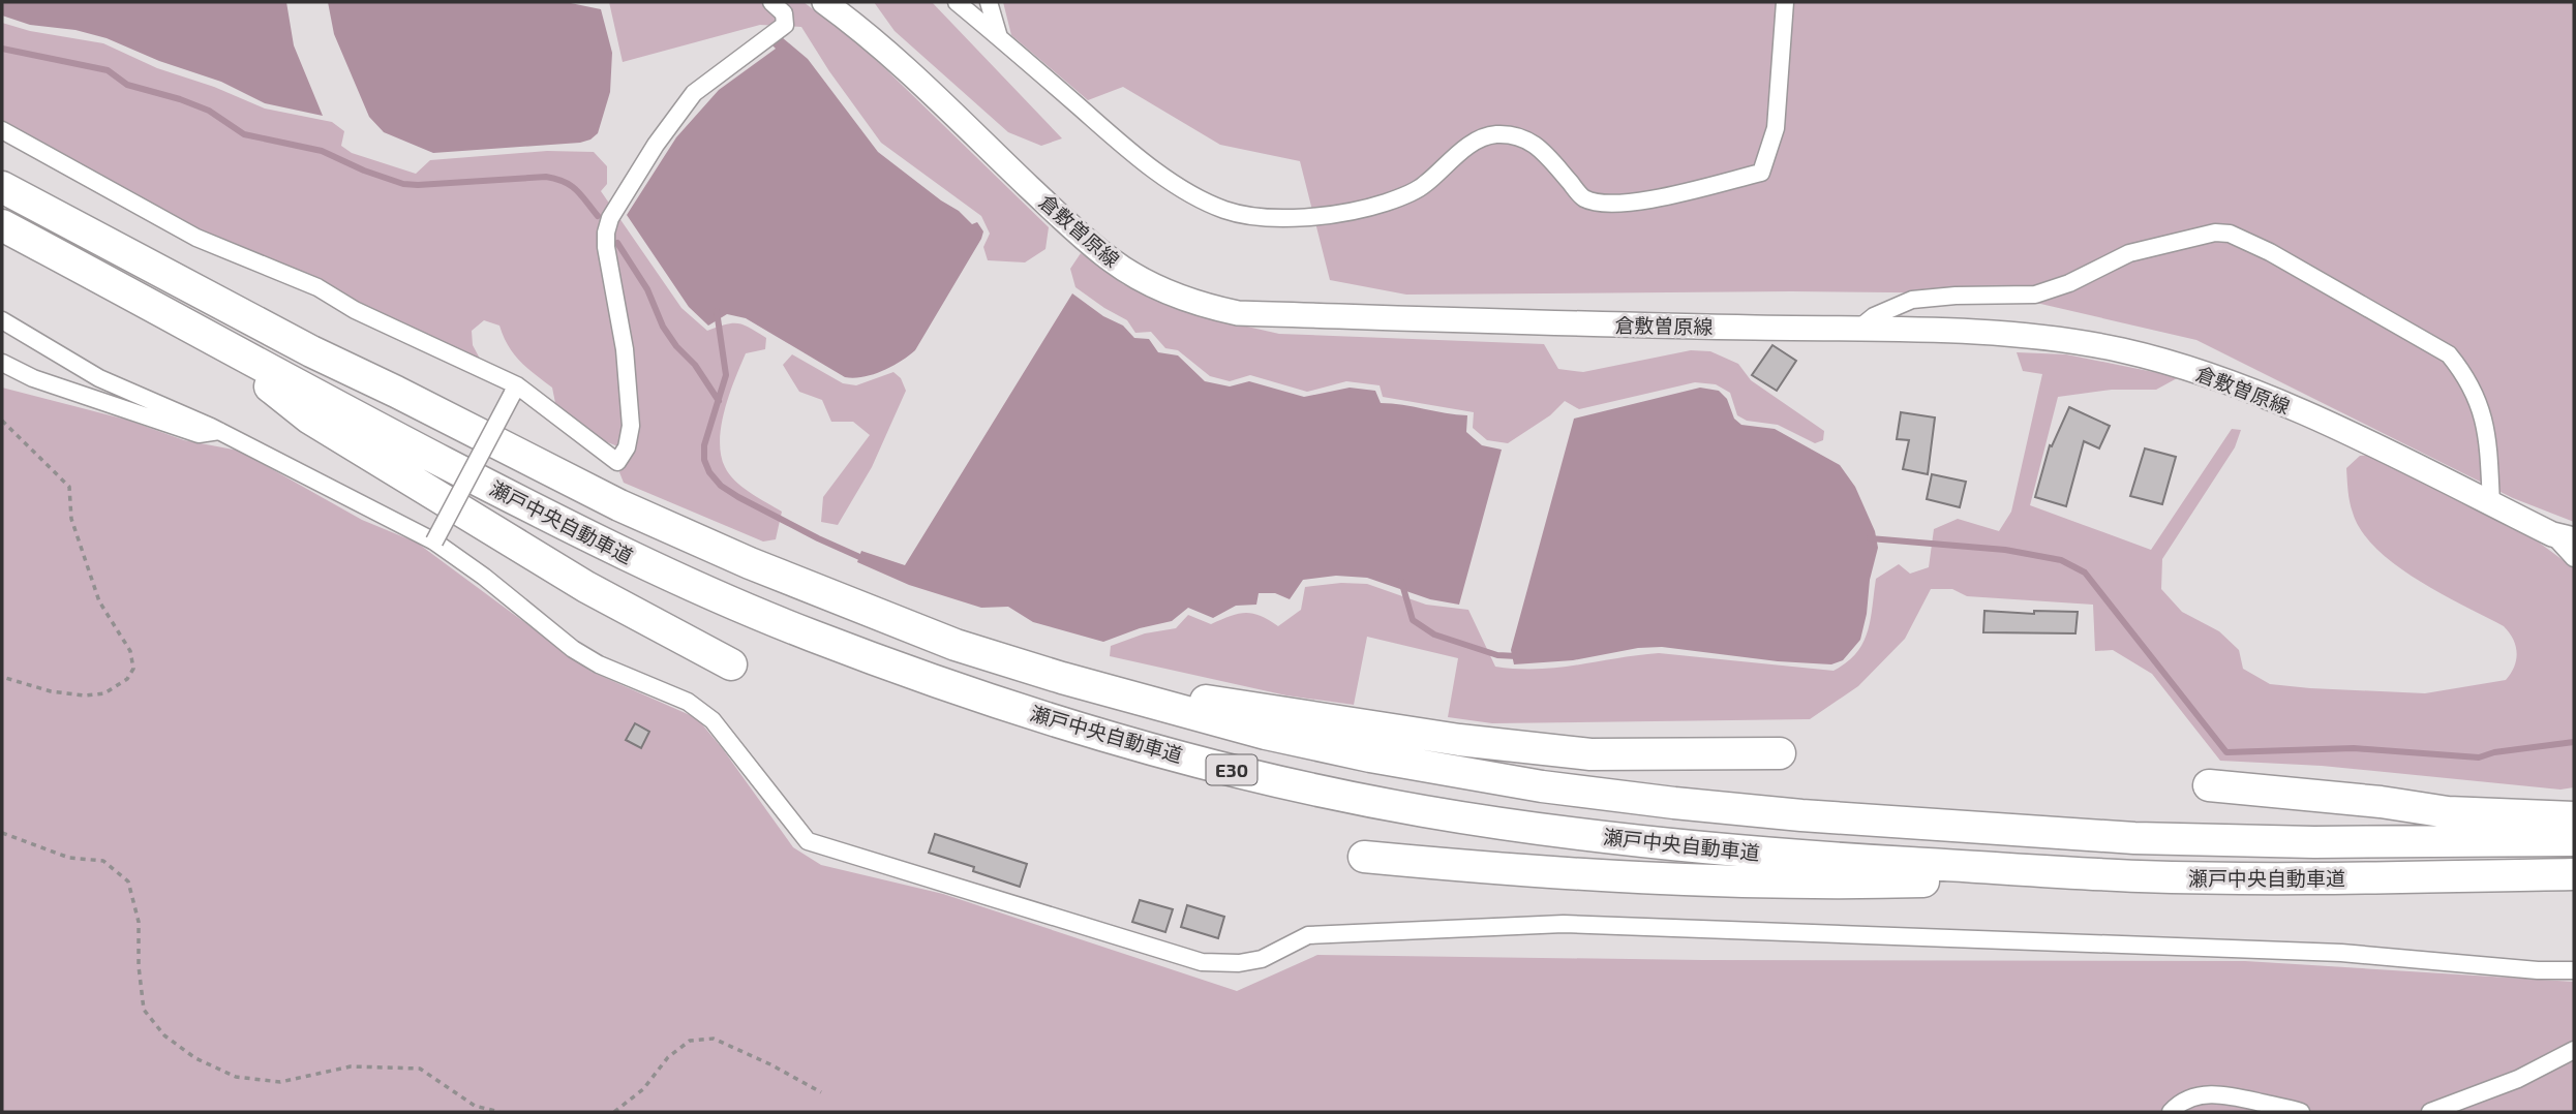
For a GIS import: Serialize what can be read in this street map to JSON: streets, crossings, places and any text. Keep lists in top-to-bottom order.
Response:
{
  "streets": {
    "highway": ["瀬戸中央自動車道", "E30"],
    "street": ["倉敷曽原線"]
  }
}
